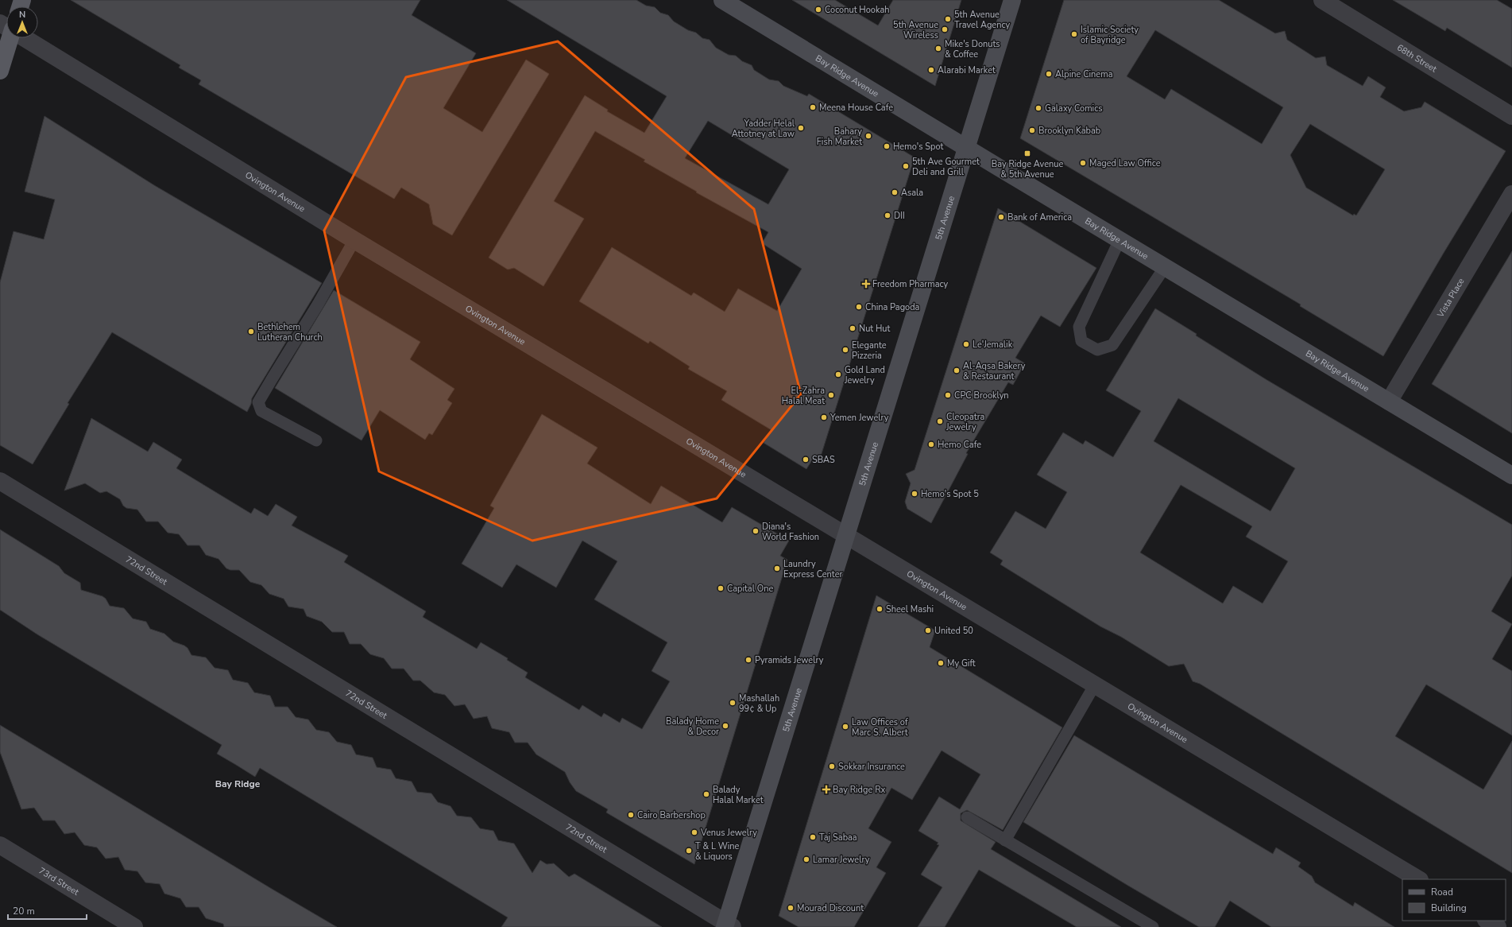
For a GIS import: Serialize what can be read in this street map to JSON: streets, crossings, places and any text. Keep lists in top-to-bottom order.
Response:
{
  "streets": {
    "street": [
      "68th Street",
      "Bay Ridge Avenue",
      "Ovington Avenue",
      "5th Avenue",
      "Vista Place",
      "72nd Street",
      "73rd Street"
    ]
  },
  "crossings": [
    ["Bay Ridge Avenue", "5th Avenue"],
    ["Bay Ridge Avenue", "Vista Place"],
    ["Ovington Avenue", "5th Avenue"],
    ["5th Avenue", "72nd Street"]
  ],
  "districts": ["Bay Ridge"],
  "places": {
    "other": [
      "Coconut Hookah",
      "5th Avenue Travel Agency",
      "5th Avenue Wireless",
      "Islamic Society of Bayridge",
      "Mike's Donuts & Coffee",
      "Alarabi Market",
      "Alpine Cinema",
      "Meena House Cafe",
      "Galaxy Comics",
      "Yadder Helal Attotney at Law",
      "Brooklyn Kabab",
      "Bahary Fish Market",
      "Hemo's Spot",
      "Maged Law Office",
      "5th Ave Gourmet Deli and Grill",
      "Asala",
      "DII",
      "Bank of America",
      "China Pagoda",
      "Nut Hut",
      "Bethlehem Lutheran Church",
      "Le'Jemalik",
      "Elegante Pizzeria",
      "Al-Aqsa Bakery & Restaurant",
      "Gold Land Jewelry",
      "El-Zahra Halal Meat",
      "CPC Brooklyn",
      "Yemen Jewelry",
      "Cleopatra Jewelry",
      "Hemo Cafe",
      "SBAS",
      "Hemo's Spot 5",
      "Diana's World Fashion",
      "Laundry Express Center",
      "Capital One",
      "Sheel Mashi",
      "United 50",
      "Pyramids Jewelry",
      "My Gift",
      "Mashallah 99¢ & Up",
      "Balady Home & Decor",
      "Law Offices of Marc S. Albert",
      "Sokkar Insurance",
      "Balady Halal Market",
      "Cairo Barbershop",
      "Venus Jewelry",
      "Taj Sabaa",
      "T & L Wine & Liquors",
      "Lamar Jewelry",
      "Mourad Discount"
    ],
    "transit": ["Bay Ridge Avenue & 5th Avenue"],
    "health": ["Freedom Pharmacy", "Bay Ridge Rx"]
  },
  "legend": ["Road", "Building"],
  "scale_bar": "20 m",
  "north": "top"
}
